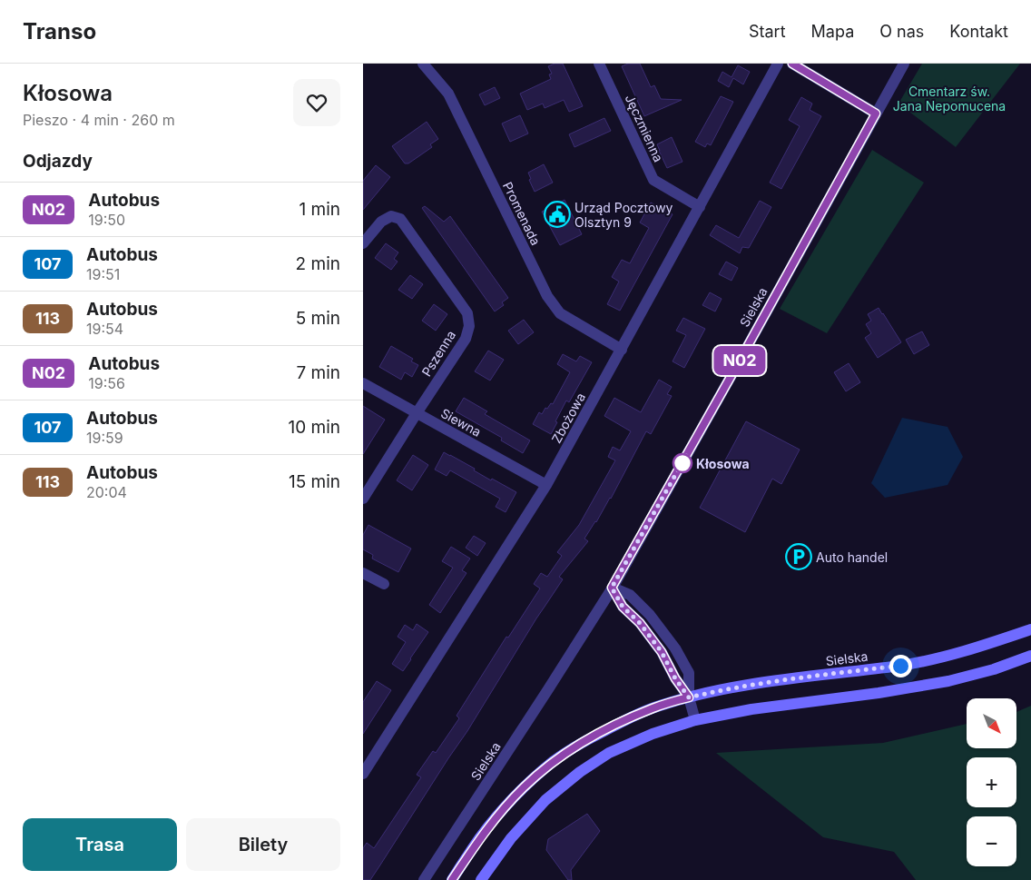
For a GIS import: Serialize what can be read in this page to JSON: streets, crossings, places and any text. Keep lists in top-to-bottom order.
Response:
{
  "streets": {
    "main road": ["Sielska"],
    "street": [
      "Jęczmienna",
      "Promenada",
      "Pszenna",
      "Zbożowa",
      "Siewna"
    ]
  },
  "crossings": [
    ["Jęczmienna", "Zbożowa"],
    ["Promenada", "Zbożowa"],
    ["Pszenna", "Siewna"],
    ["Zbożowa", "Siewna"]
  ],
  "parks": ["Cmentarz św. Jana Nepomucena"],
  "places": {
    "public building": ["Urząd Pocztowy Olsztyn 9"],
    "other": ["Kłosowa"],
    "parking": ["Auto handel"]
  },
  "lines": ["bus line N02"],
  "north": "bottom right",
  "page": {
    "header": "Transo",
    "nav": [
      "Start",
      "Mapa",
      "O nas",
      "Kontakt"
    ],
    "heading": [
      ["Kłosowa", "Pieszo · 4 min · 260 m"],
      "Odjazdy"
    ],
    "on_map": "N02",
    "list": [
      {
        "mark": "N02",
        "name": "Autobus",
        "note": "19:50",
        "value": "1 min"
      },
      {
        "mark": "107",
        "name": "Autobus",
        "note": "19:51",
        "value": "2 min"
      },
      {
        "mark": "113",
        "name": "Autobus",
        "note": "19:54",
        "value": "5 min"
      },
      {
        "mark": "N02",
        "name": "Autobus",
        "note": "19:56",
        "value": "7 min"
      },
      {
        "mark": "107",
        "name": "Autobus",
        "note": "19:59",
        "value": "10 min"
      },
      {
        "mark": "113",
        "name": "Autobus",
        "note": "20:04",
        "value": "15 min"
      }
    ],
    "map_buttons": ["+", "−"],
    "buttons": ["Trasa", "Bilety"]
  }
}
